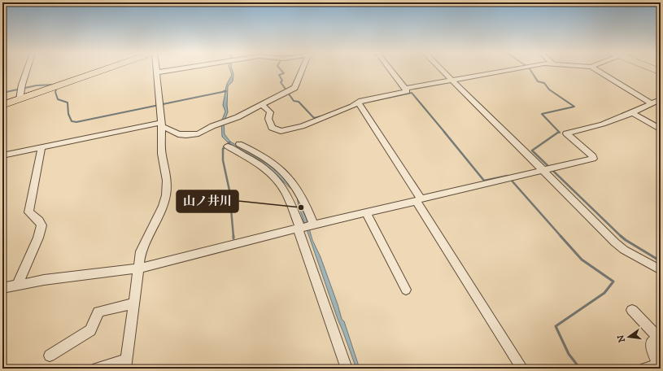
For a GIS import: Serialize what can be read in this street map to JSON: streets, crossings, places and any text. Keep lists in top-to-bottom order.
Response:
{
  "places": ["山ノ井川"],
  "north": "left"
}
